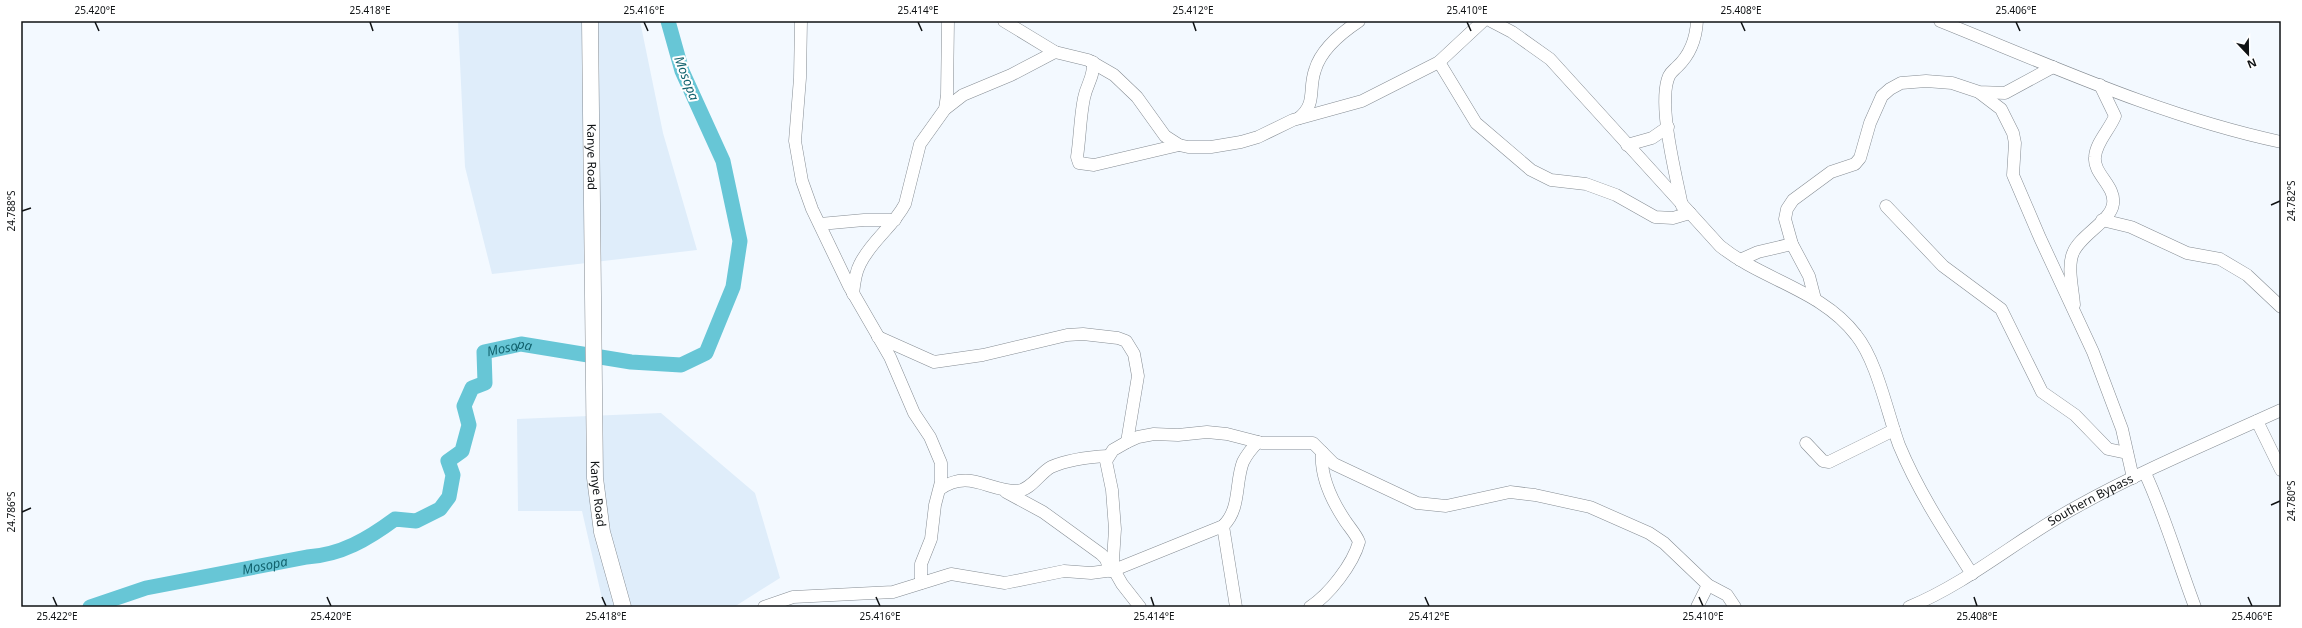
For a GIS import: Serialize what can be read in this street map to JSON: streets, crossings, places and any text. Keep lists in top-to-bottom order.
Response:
{
  "streets": {
    "main road": ["Kanye Road"],
    "street": ["Southern Bypass"]
  },
  "water": ["Mosopa"],
  "north": "bottom",
  "coordinates": [
    "25.420°E",
    "25.418°E",
    "25.416°E",
    "25.414°E",
    "25.412°E",
    "25.410°E",
    "25.408°E",
    "25.406°E",
    "24.782°S",
    "24.788°S",
    "24.780°S",
    "24.786°S",
    "25.422°E"
  ]
}
